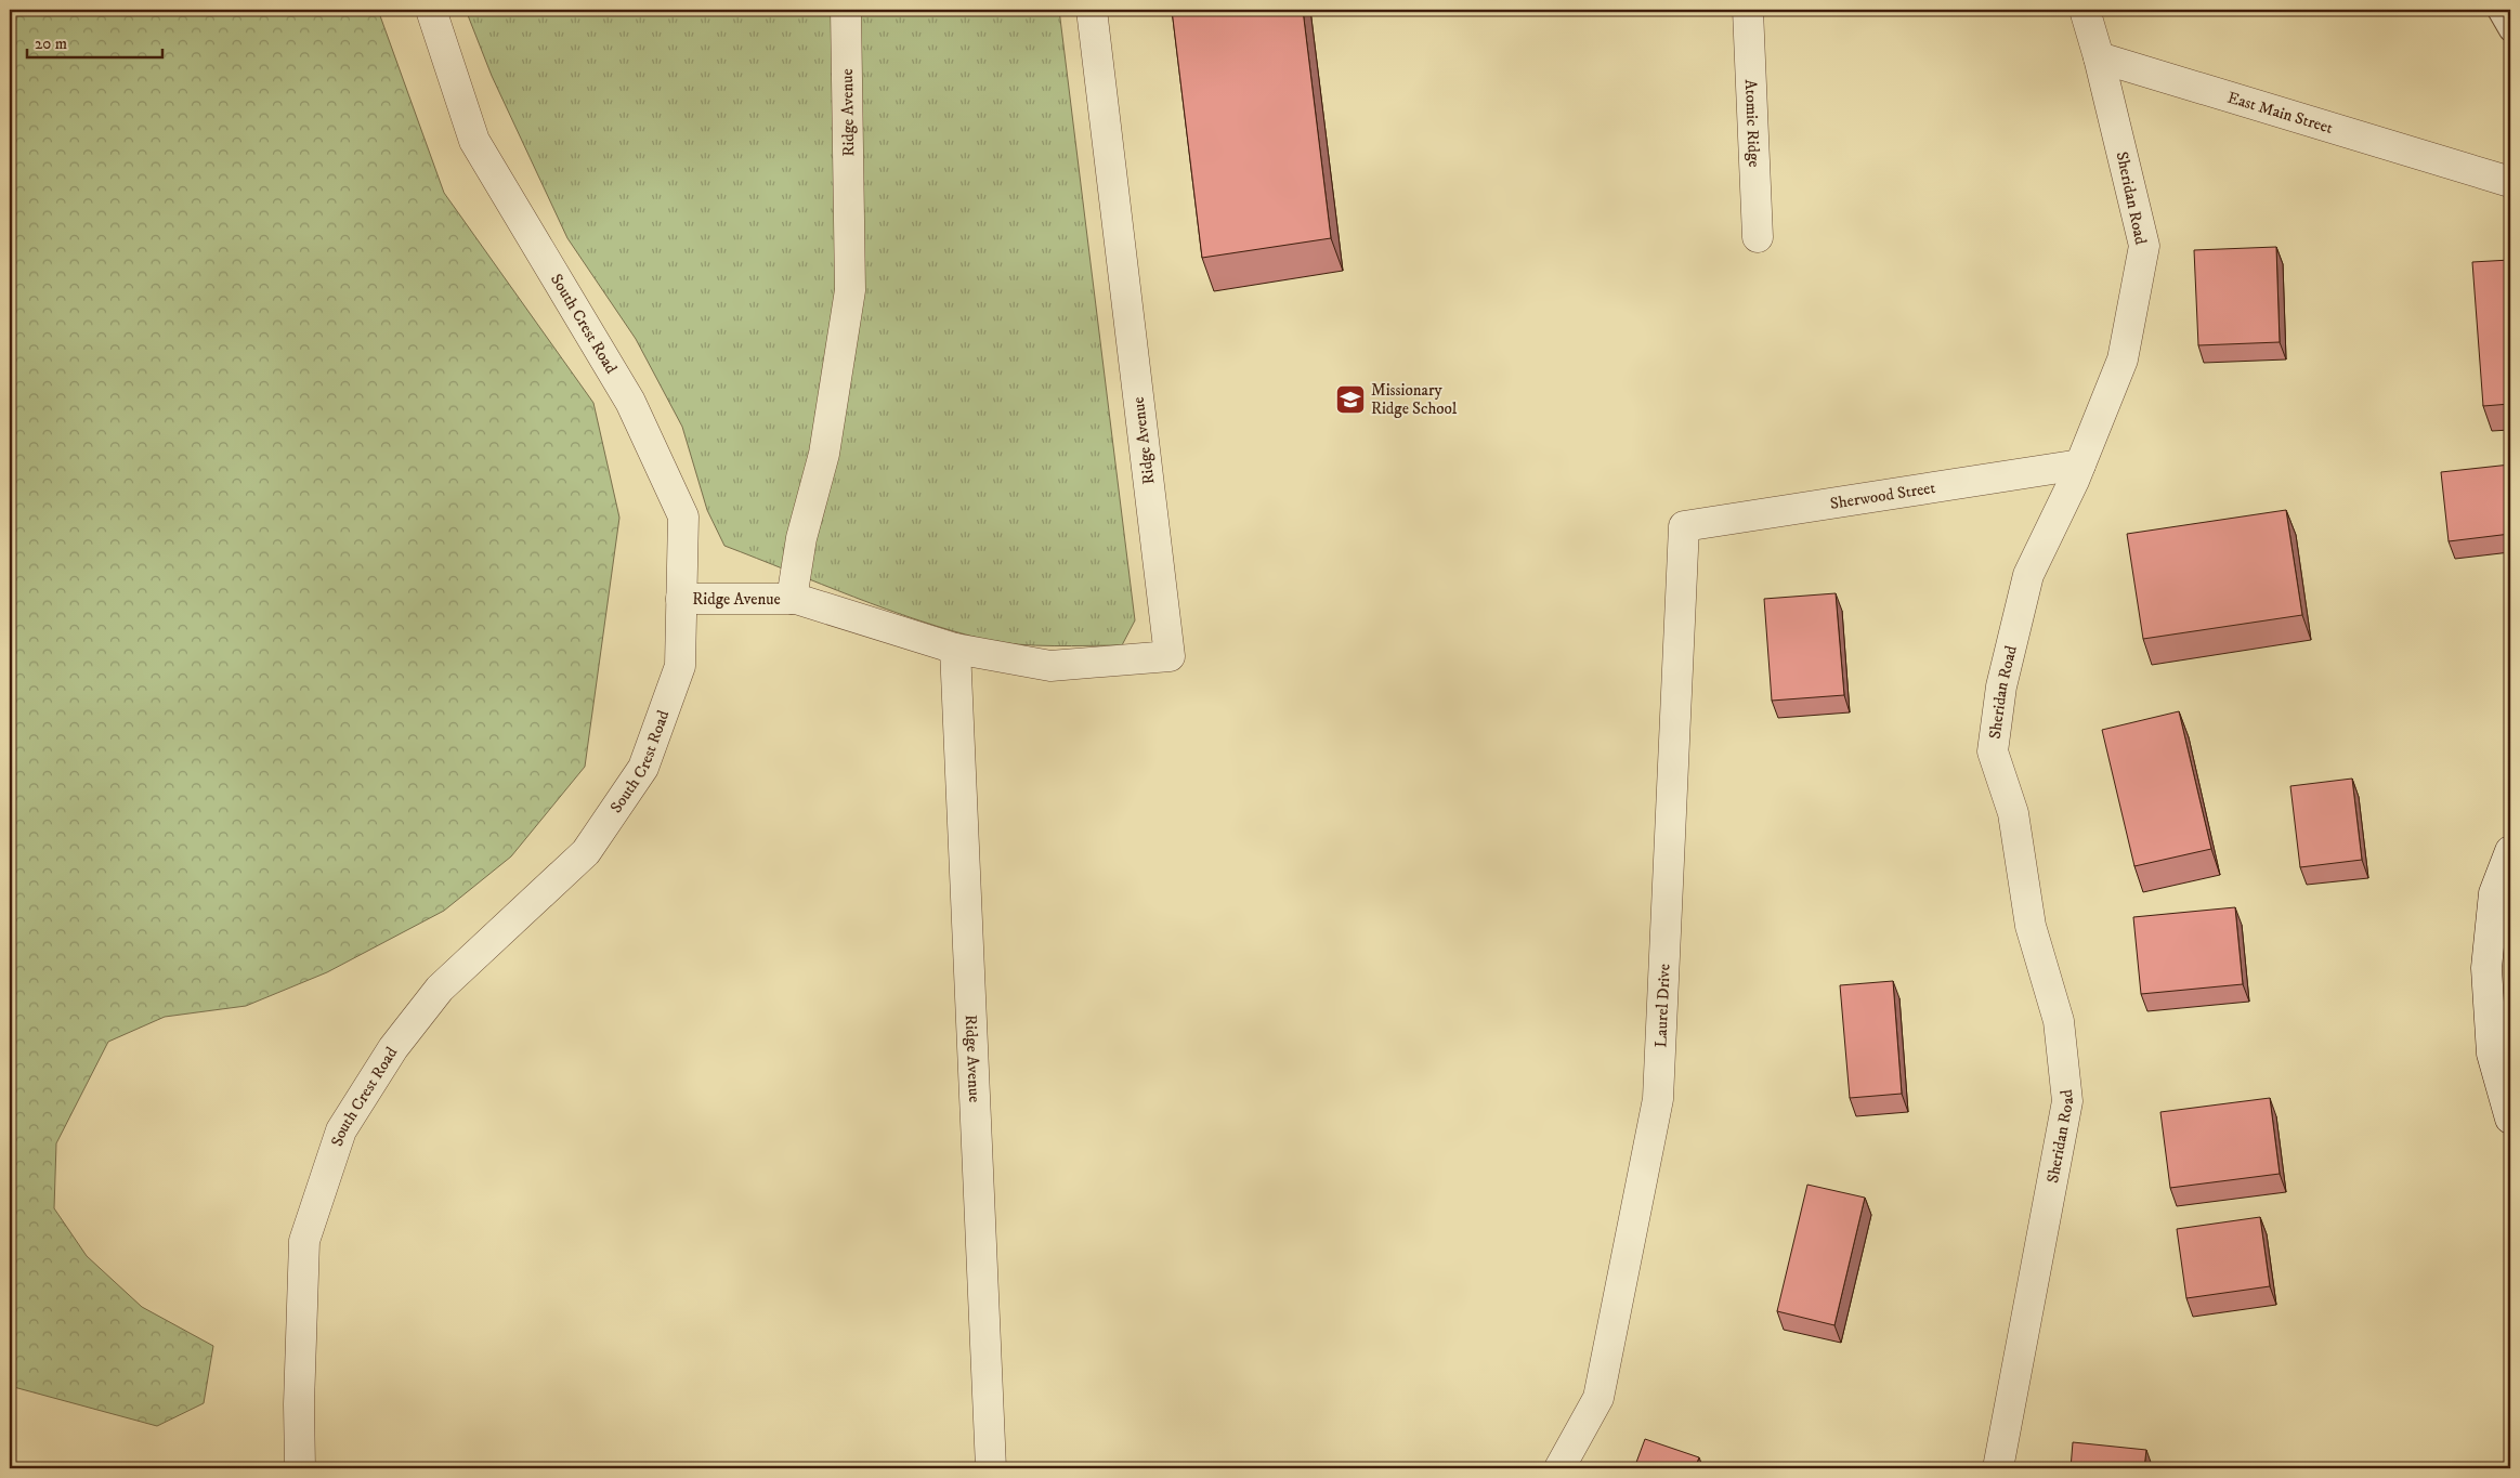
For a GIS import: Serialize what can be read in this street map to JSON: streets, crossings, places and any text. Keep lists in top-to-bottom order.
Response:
{
  "streets": {
    "street": [
      "Ridge Avenue",
      "East Main Street",
      "Atomic Ridge",
      "Sheridan Road",
      "South Crest Road",
      "Sherwood Street",
      "Laurel Drive"
    ]
  },
  "crossings": [
    ["Ridge Avenue", "South Crest Road"],
    ["East Main Street", "Sheridan Road"],
    ["Sheridan Road", "Sherwood Street"],
    ["Sherwood Street", "Laurel Drive"]
  ],
  "places": {
    "school or university": ["Missionary Ridge School"]
  },
  "scale_bar": "20 m"
}
